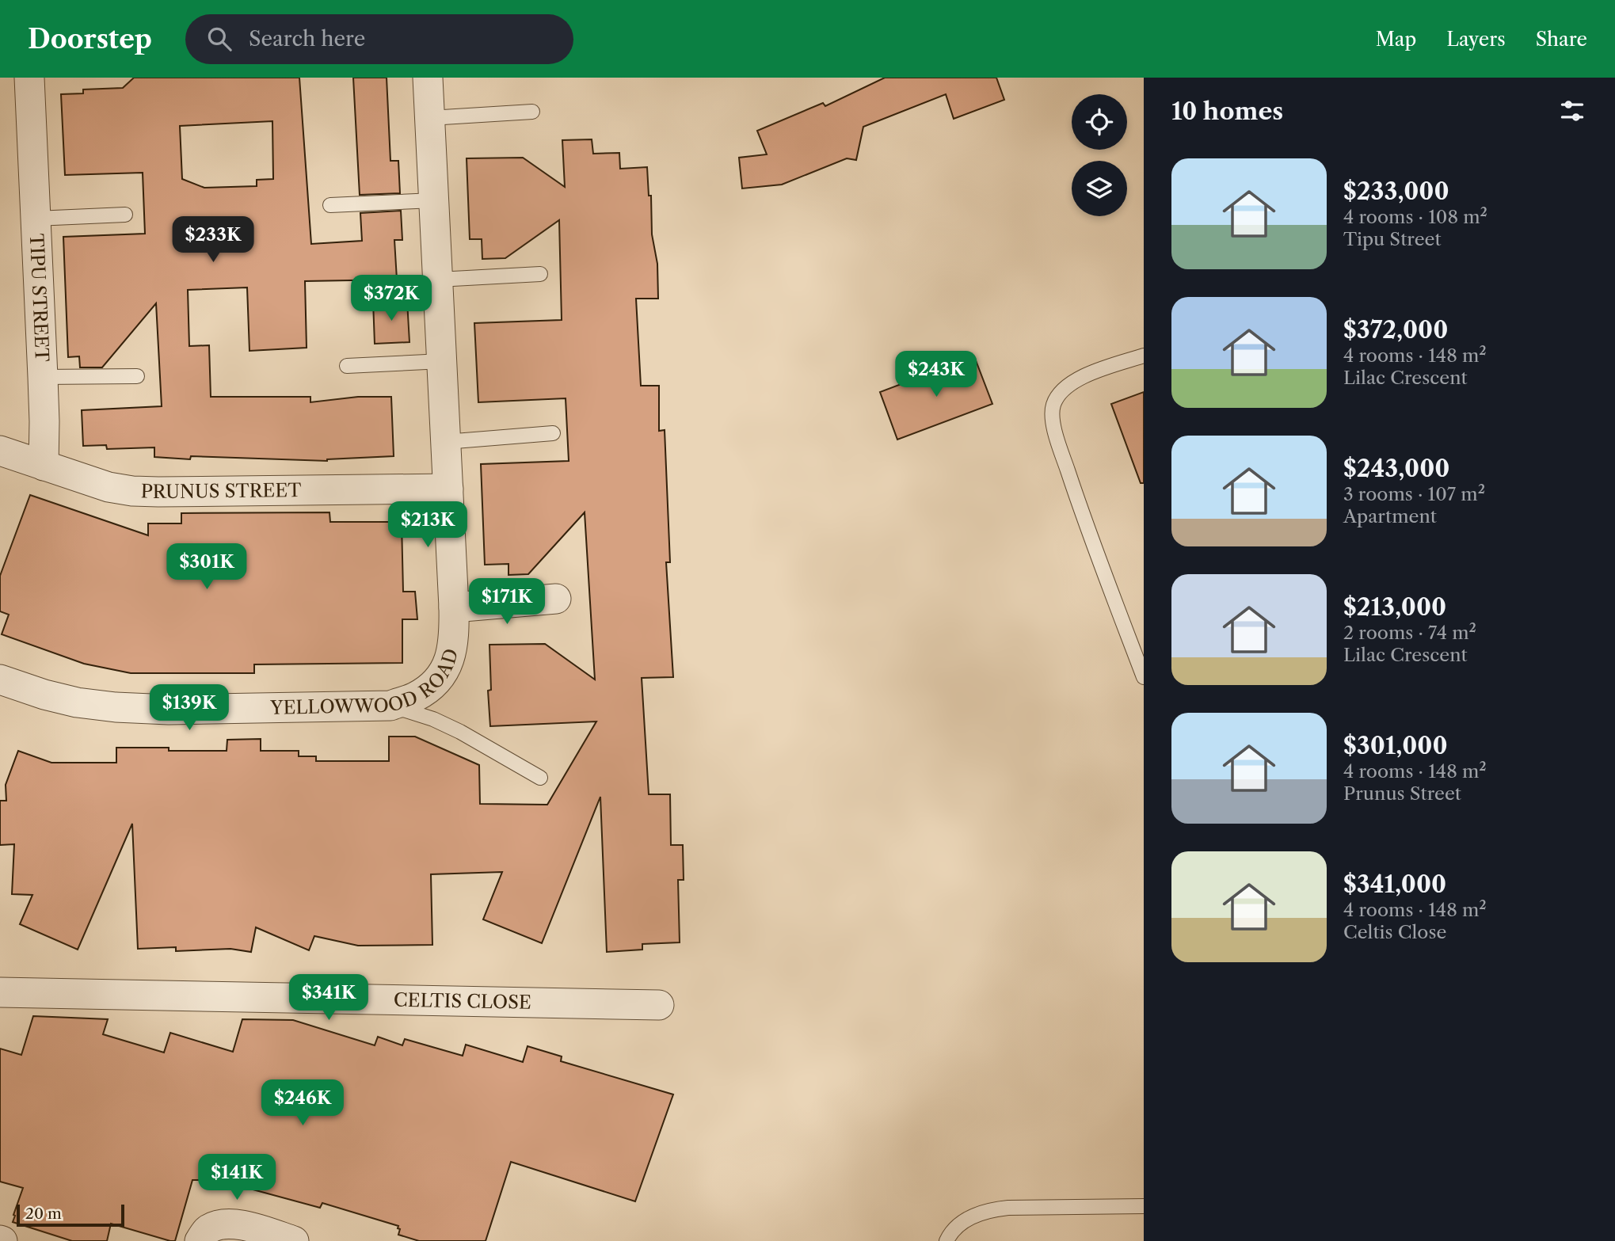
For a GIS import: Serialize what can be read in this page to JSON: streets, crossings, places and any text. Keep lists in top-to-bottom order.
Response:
{
  "streets": {
    "street": [
      "TIPU STREET",
      "PRUNUS STREET",
      "YELLOWWOOD ROAD",
      "CELTIS CLOSE"
    ]
  },
  "crossings": [
    ["TIPU STREET", "PRUNUS STREET"],
    ["PRUNUS STREET", "YELLOWWOOD ROAD"]
  ],
  "scale_bar": "20 m",
  "page": {
    "header": "Doorstep",
    "search": "Search here",
    "nav": ["Map", "Layers", "Share"],
    "heading": "10 homes",
    "list": [
      {
        "name": "$233,000",
        "note": "4 rooms · 108 m² · Tipu Street"
      },
      {
        "name": "$372,000",
        "note": "4 rooms · 148 m² · Lilac Crescent"
      },
      {
        "name": "$243,000",
        "note": "3 rooms · 107 m² · Apartment"
      },
      {
        "name": "$213,000",
        "note": "2 rooms · 74 m² · Lilac Crescent"
      },
      {
        "name": "$301,000",
        "note": "4 rooms · 148 m² · Prunus Street"
      },
      {
        "name": "$341,000",
        "note": "4 rooms · 148 m² · Celtis Close"
      }
    ],
    "price": [
      "$233K",
      "$372K",
      "$243K",
      "$213K",
      "$301K",
      "$171K",
      "$139K",
      "$341K",
      "$246K",
      "$141K"
    ],
    "scale": "20 m"
  }
}
